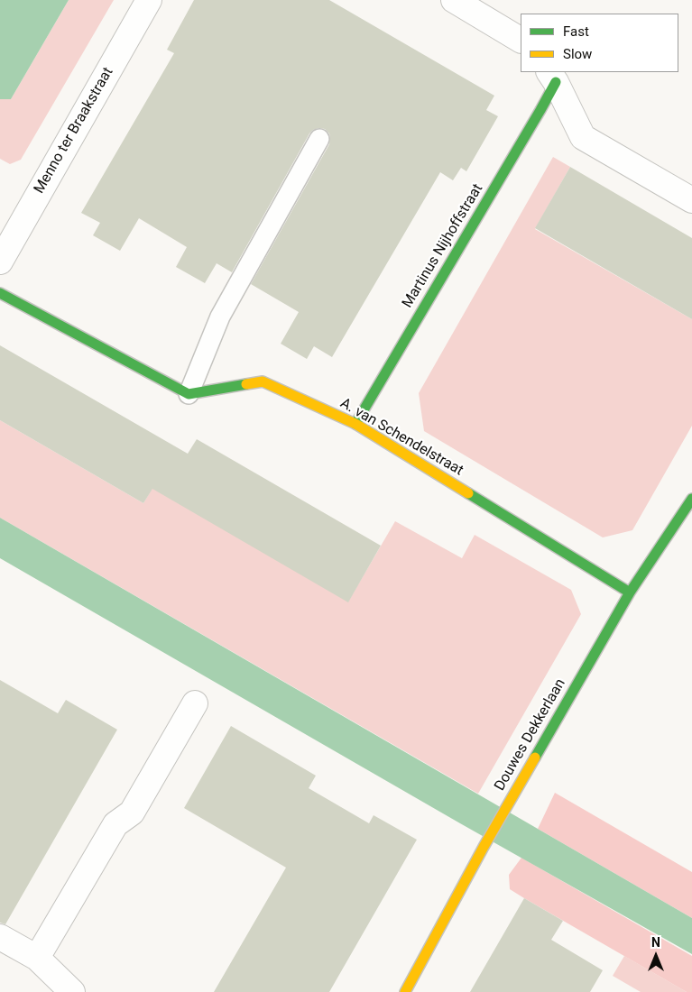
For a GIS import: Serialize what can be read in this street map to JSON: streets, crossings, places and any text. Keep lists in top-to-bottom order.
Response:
{
  "streets": {
    "street": [
      "Menno ter Braakstraat",
      "Martinus Nijhoffstraat",
      "A. van Schendelstraat",
      "Douwes Dekkerlaan"
    ]
  },
  "crossings": [
    ["Martinus Nijhoffstraat", "A. van Schendelstraat"],
    ["A. van Schendelstraat", "Douwes Dekkerlaan"]
  ],
  "legend": ["Fast", "Slow"],
  "north": "top"
}
